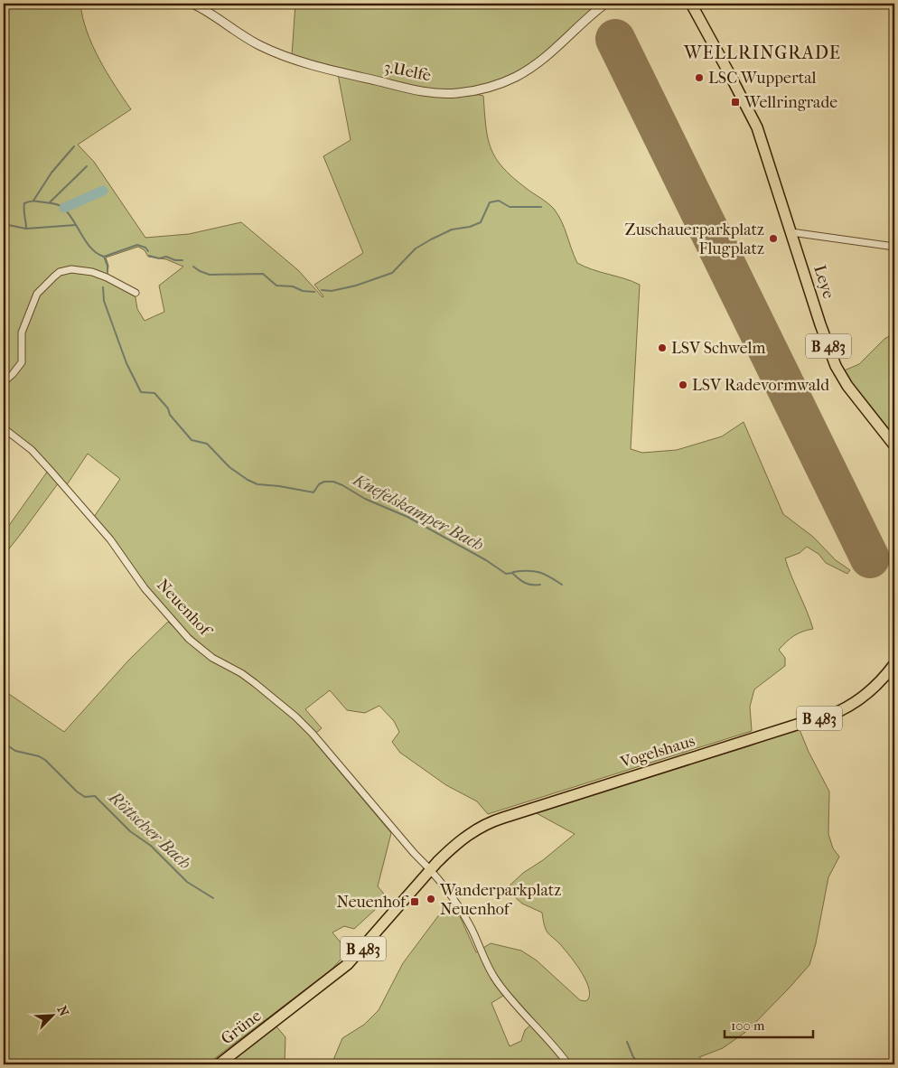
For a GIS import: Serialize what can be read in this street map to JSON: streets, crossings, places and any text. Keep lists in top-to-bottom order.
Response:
{
  "streets": {
    "main road": [
      "Leye",
      "B 483",
      "Vogelshaus",
      "Grüne"
    ],
    "street": ["3.Uelfe", "Neuenhof"]
  },
  "crossings": [
    ["Neuenhof", "Vogelshaus"],
    ["Neuenhof", "Grüne"],
    ["Vogelshaus", "Grüne"]
  ],
  "districts": ["WELLRINGRADE"],
  "water": ["Knefelskamper Bach", "Röttscher Bach"],
  "places": {
    "other": [
      "LSC Wuppertal",
      "Zuschauerparkplatz Flugplatz",
      "LSV Schwelm",
      "LSV Radevormwald",
      "Wanderparkplatz Neuenhof"
    ],
    "transit": ["Wellringrade", "Neuenhof"]
  },
  "scale_bar": "100 m",
  "north": "top right"
}
